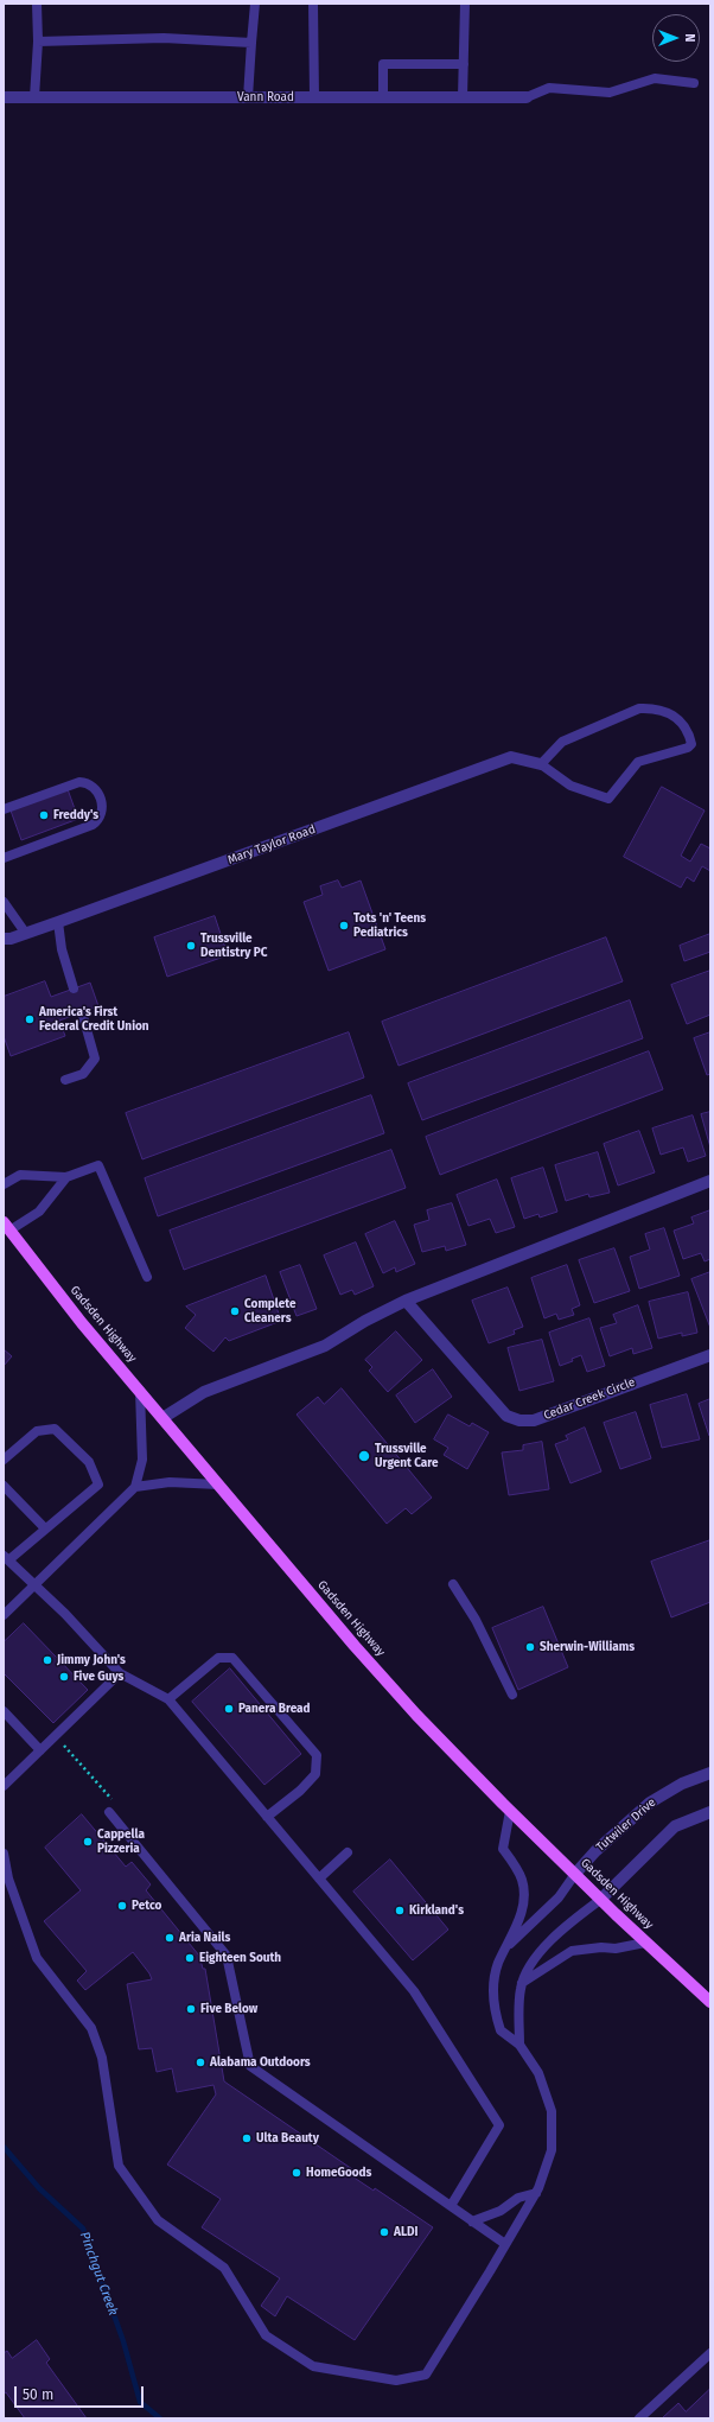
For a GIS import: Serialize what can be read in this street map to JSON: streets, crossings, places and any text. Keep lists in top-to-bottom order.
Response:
{
  "streets": {
    "main road": ["Gadsden Highway"],
    "street": [
      "Vann Road",
      "Mary Taylor Road",
      "Cedar Creek Circle",
      "Tutwiler Drive"
    ]
  },
  "crossings": [
    ["Gadsden Highway", "Tutwiler Drive"]
  ],
  "water": ["Pinchgut Creek"],
  "places": [
    "Freddy's",
    "Tots 'n' Teens Pediatrics",
    "Trussville Dentistry PC",
    "America's First Federal Credit Union",
    "Complete Cleaners",
    "Trussville Urgent Care",
    "Sherwin-Williams",
    "Jimmy John's",
    "Five Guys",
    "Panera Bread",
    "Cappella Pizzeria",
    "Petco",
    "Kirkland's",
    "Aria Nails",
    "Eighteen South",
    "Five Below",
    "Alabama Outdoors",
    "Ulta Beauty",
    "HomeGoods",
    "ALDI"
  ],
  "scale_bar": "50 m",
  "north": "right"
}
